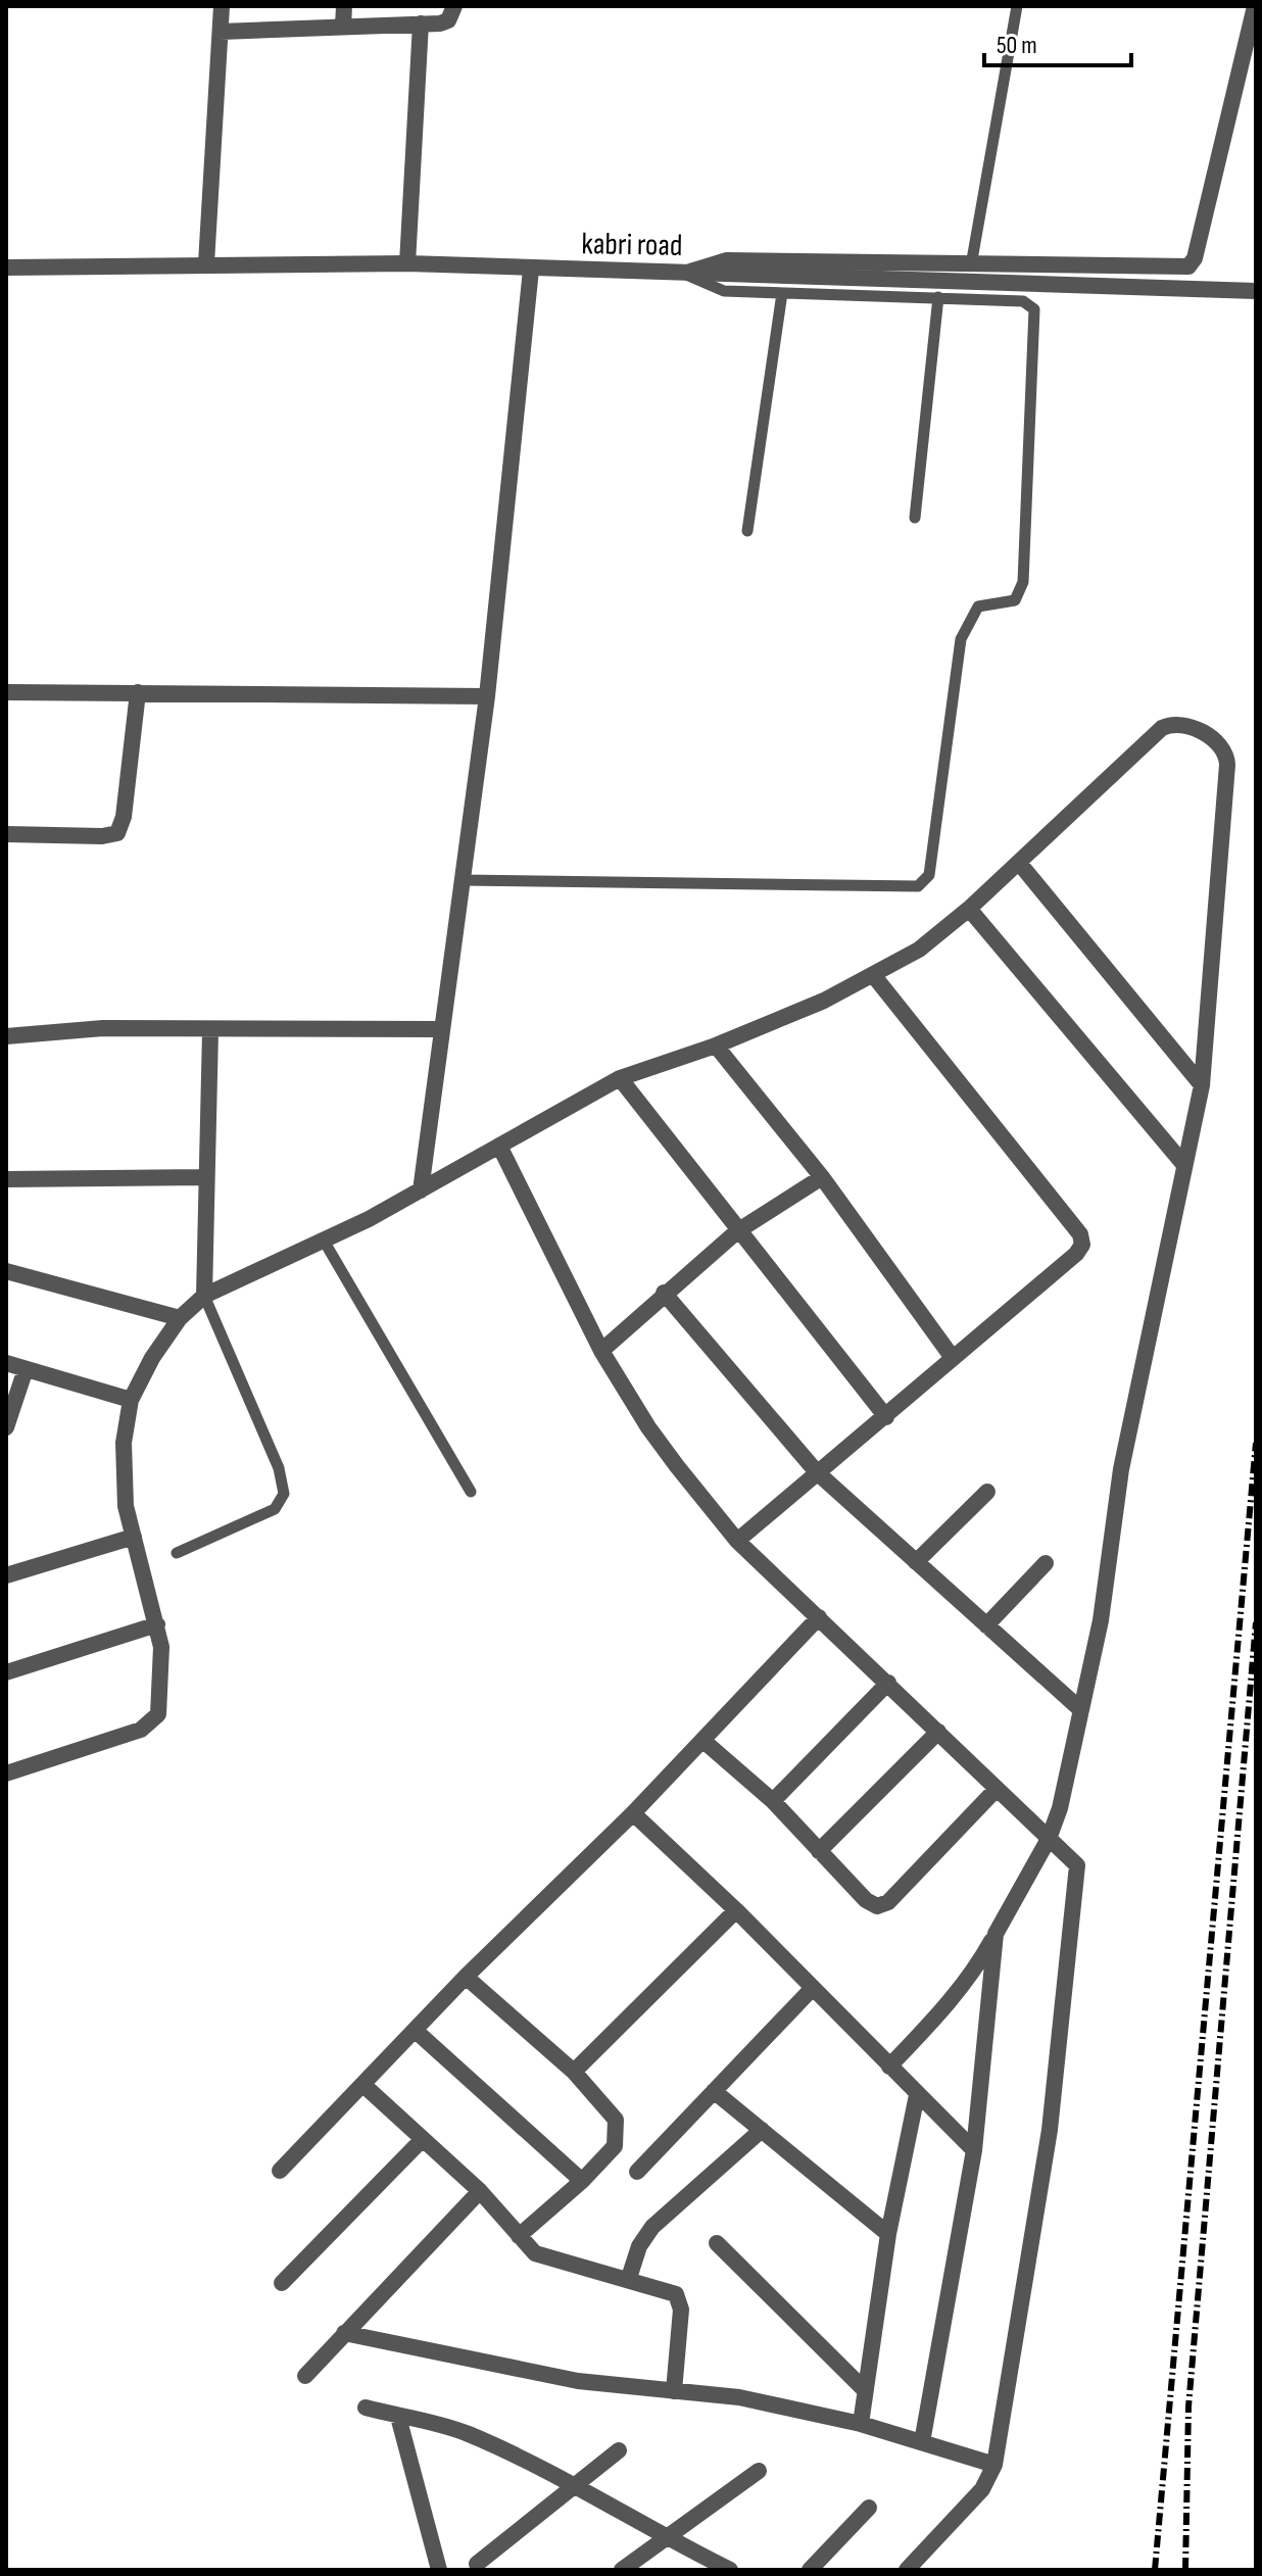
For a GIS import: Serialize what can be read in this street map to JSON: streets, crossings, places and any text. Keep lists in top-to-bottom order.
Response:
{
  "streets": {
    "street": ["kabri road"]
  },
  "scale_bar": "50 m"
}
